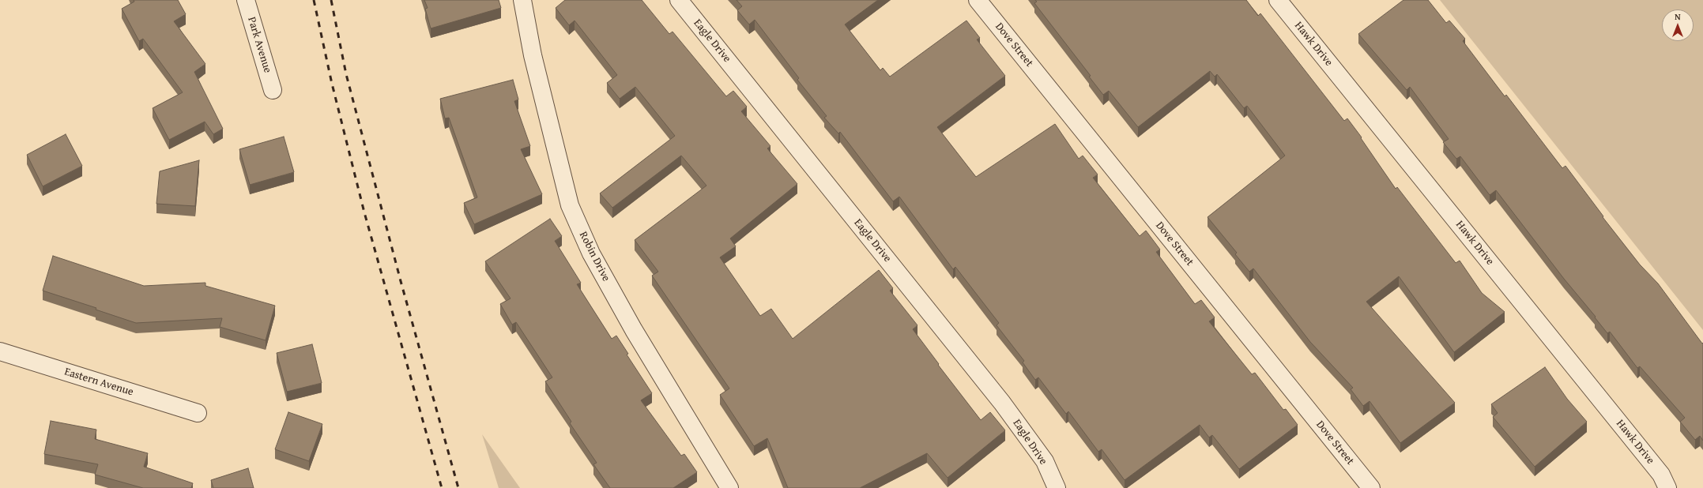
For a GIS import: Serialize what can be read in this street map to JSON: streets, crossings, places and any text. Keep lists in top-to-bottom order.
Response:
{
  "streets": {
    "street": [
      "Eagle Drive",
      "Hawk Drive",
      "Park Avenue",
      "Dove Street",
      "Robin Drive",
      "Eastern Avenue"
    ]
  },
  "north": "top"
}
